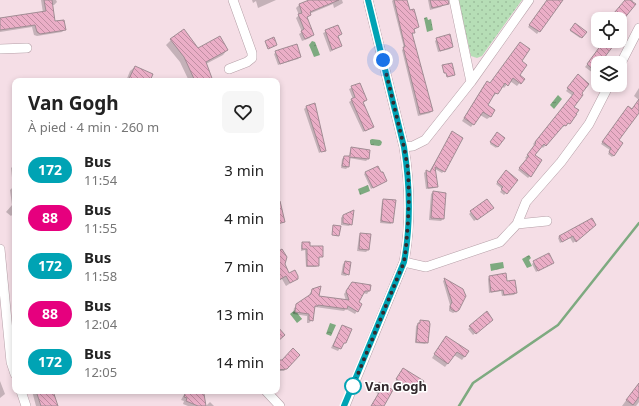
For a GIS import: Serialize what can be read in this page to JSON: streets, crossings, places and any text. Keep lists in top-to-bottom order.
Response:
{
  "places": ["Van Gogh"],
  "lines": ["bus line 172"],
  "page": {
    "heading": ["Van Gogh", "À pied · 4 min · 260 m"],
    "list": [
      {
        "mark": "172",
        "name": "Bus",
        "note": "11:54",
        "value": "3 min"
      },
      {
        "mark": "88",
        "name": "Bus",
        "note": "11:55",
        "value": "4 min"
      },
      {
        "mark": "172",
        "name": "Bus",
        "note": "11:58",
        "value": "7 min"
      },
      {
        "mark": "88",
        "name": "Bus",
        "note": "12:04",
        "value": "13 min"
      },
      {
        "mark": "172",
        "name": "Bus",
        "note": "12:05",
        "value": "14 min"
      }
    ]
  }
}
